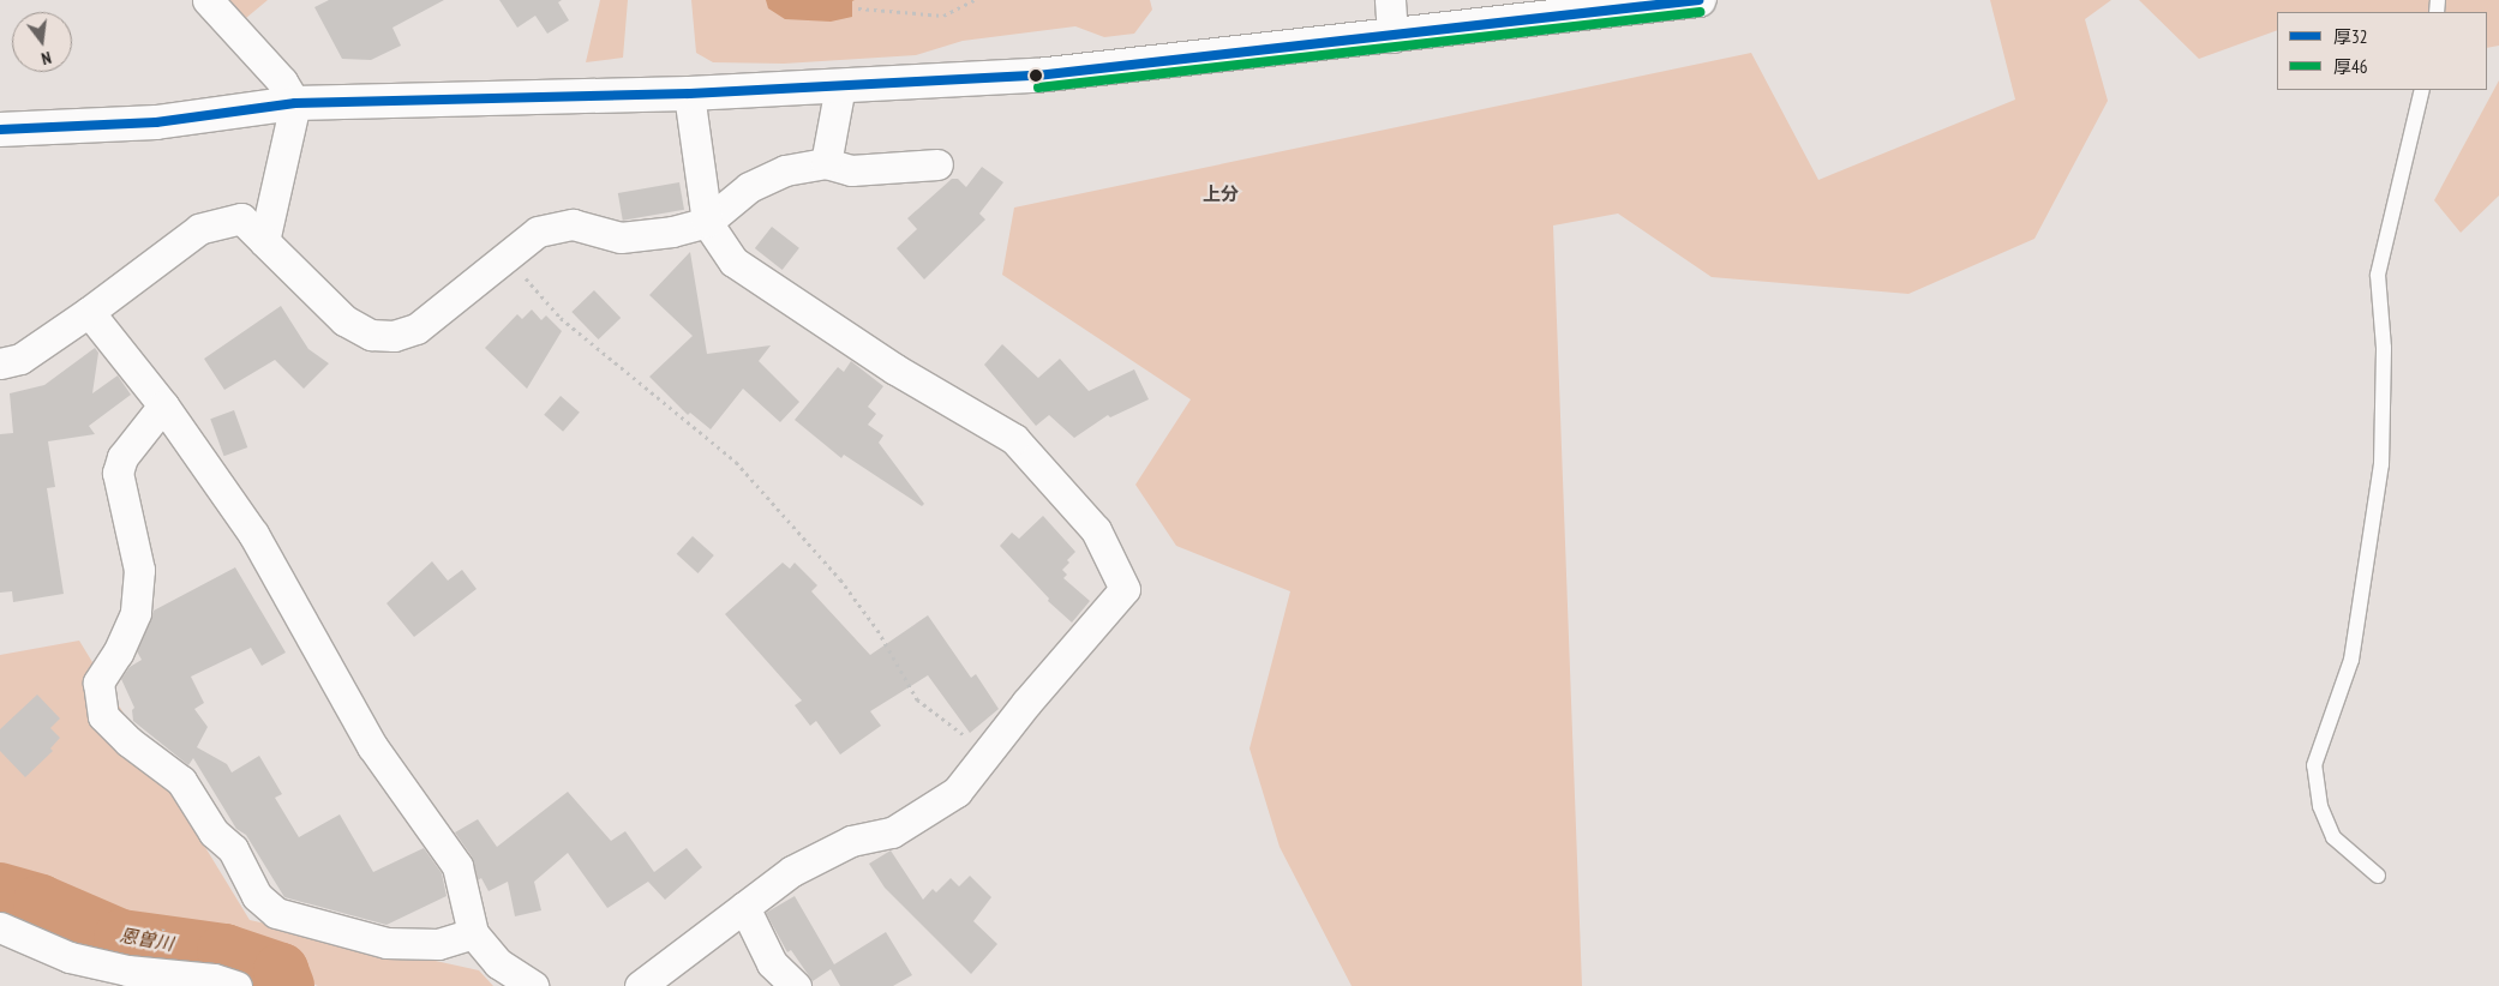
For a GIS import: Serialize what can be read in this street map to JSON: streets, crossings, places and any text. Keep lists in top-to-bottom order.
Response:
{
  "districts": ["上分"],
  "water": ["恩曽川"],
  "lines": ["transit line 厚32", "transit line 厚46"],
  "legend": ["厚32", "厚46"],
  "north": "bottom"
}
